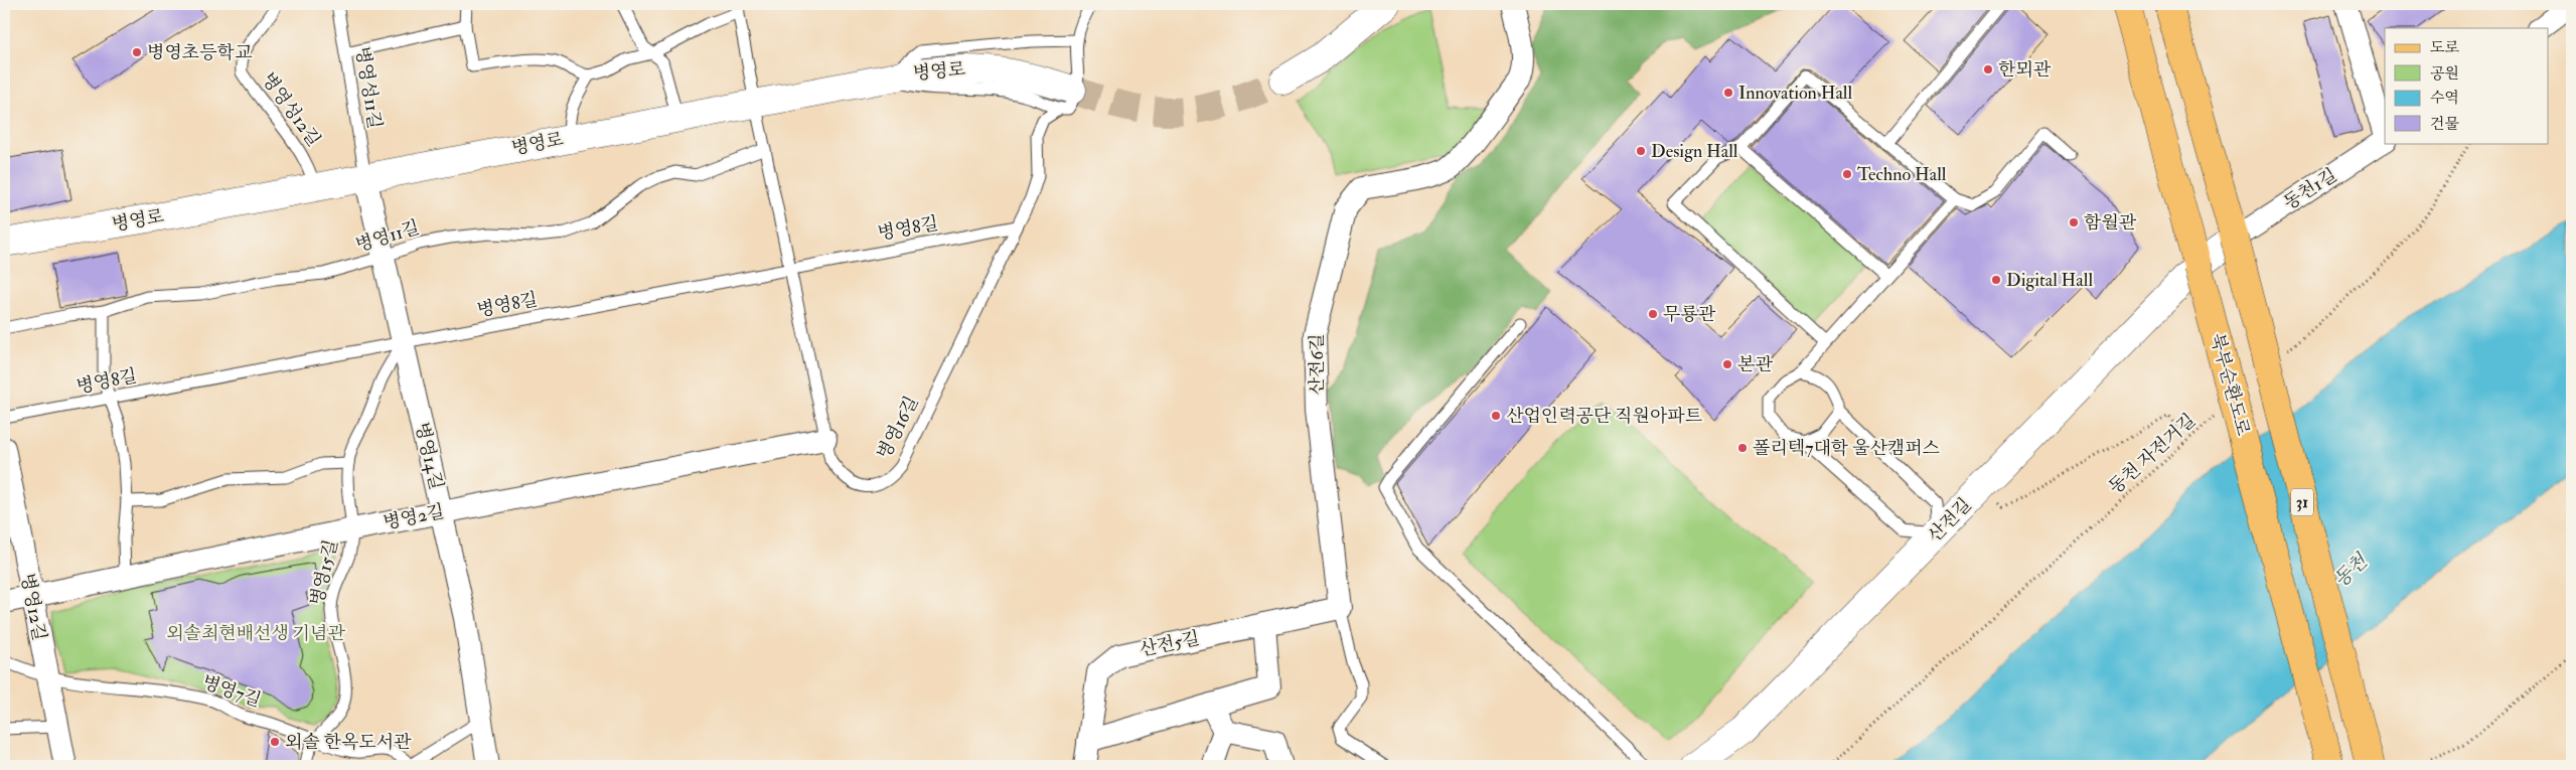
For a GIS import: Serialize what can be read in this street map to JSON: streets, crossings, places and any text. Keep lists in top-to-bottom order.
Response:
{
  "streets": {
    "main road": ["북부순환도로", "31"],
    "street": [
      "병영로",
      "동천1길",
      "산전6길",
      "병영14길",
      "병영2길",
      "산전길",
      "병영12길",
      "산전5길"
    ],
    "lane": [
      "병영성11길",
      "병영성12길",
      "병영8길",
      "병영11길",
      "병영16길",
      "병영15길",
      "병영7길"
    ],
    "path": ["동천 자전거길"]
  },
  "crossings": [
    ["병영로", "병영성11길"],
    ["병영로", "병영성12길"],
    ["병영로", "병영16길"],
    ["병영로", "병영14길"],
    ["병영성11길", "병영14길"],
    ["동천1길", "31"],
    ["동천1길", "산전길"],
    ["병영8길", "병영16길"],
    ["병영8길", "병영14길"],
    ["병영8길", "병영15길"],
    ["병영11길", "병영16길"],
    ["병영11길", "병영14길"],
    ["산전6길", "산전5길"],
    ["북부순환도로", "산전길"],
    ["병영16길", "병영2길"],
    ["병영14길", "병영2길"],
    ["병영14길", "병영15길"],
    ["31", "산전길"],
    ["병영2길", "병영15길"],
    ["병영2길", "병영12길"],
    ["병영15길", "병영7길"],
    ["병영12길", "병영7길"]
  ],
  "water": ["동천"],
  "parks": ["외솔최현배선생 기념관"],
  "places": [
    "병영초등학교",
    "한뫼관",
    "Innovation Hall",
    "Design Hall",
    "Techno Hall",
    "함월관",
    "Digital Hall",
    "무룡관",
    "본관",
    "산업인력공단 직원아파트",
    "폴리텍7대학 울산캠퍼스",
    "외솔 한옥도서관"
  ],
  "legend": [
    "도로",
    "공원",
    "수역",
    "건물"
  ]
}
